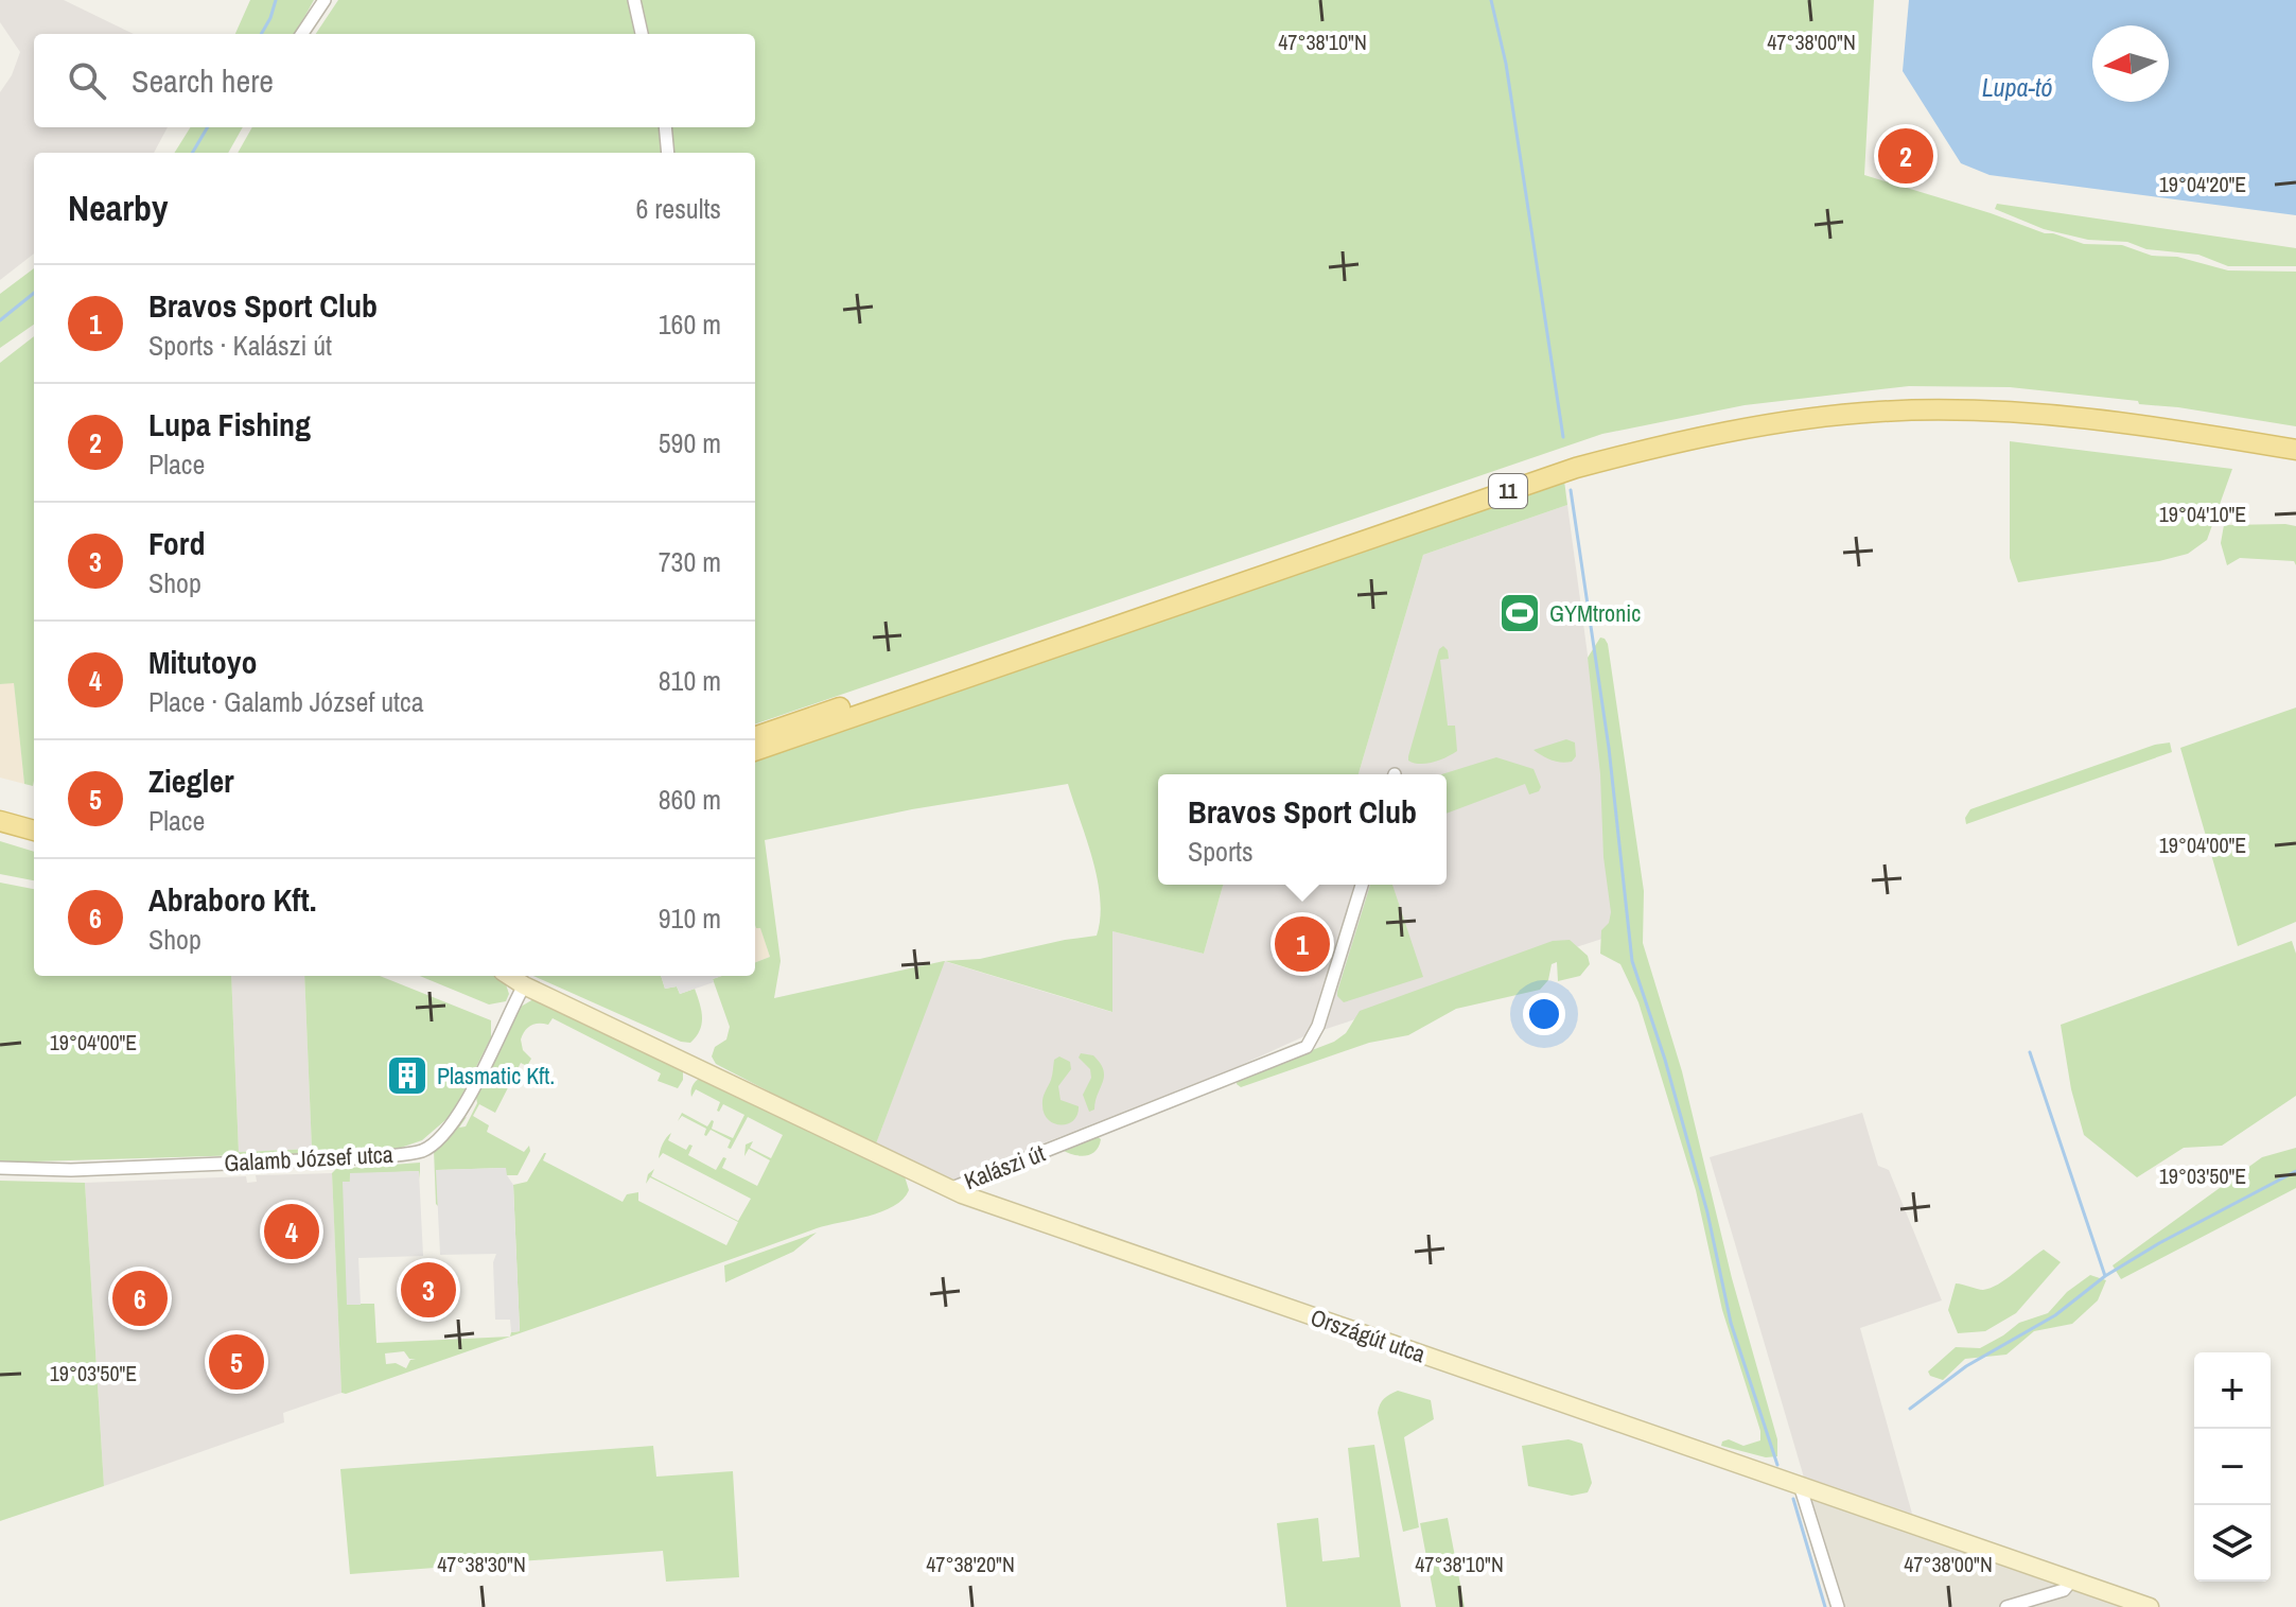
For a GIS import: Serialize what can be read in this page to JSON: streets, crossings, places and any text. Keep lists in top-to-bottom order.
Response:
{
  "streets": {
    "main road": ["11", "Kalászi út", "Országút utca"],
    "street": ["Galamb József utca"]
  },
  "crossings": [
    ["Galamb József utca", "Kalászi út"],
    ["Kalászi út", "Országút utca"]
  ],
  "water": ["Lupa-tó"],
  "places": {
    "sports": ["GYMtronic"],
    "building": ["Plasmatic Kft."]
  },
  "north": "left",
  "page": {
    "search": "Search here",
    "pins": [
      "2",
      "1",
      "4",
      "3",
      "6",
      "5"
    ],
    "heading": ["Nearby", "6 results"],
    "list": [
      {
        "mark": "1",
        "name": "Bravos Sport Club",
        "note": "Sports · Kalászi út",
        "value": "160 m"
      },
      {
        "mark": "2",
        "name": "Lupa Fishing",
        "note": "Place",
        "value": "590 m"
      },
      {
        "mark": "3",
        "name": "Ford",
        "note": "Shop",
        "value": "730 m"
      },
      {
        "mark": "4",
        "name": "Mitutoyo",
        "note": "Place · Galamb József utca",
        "value": "810 m"
      },
      {
        "mark": "5",
        "name": "Ziegler",
        "note": "Place",
        "value": "860 m"
      },
      {
        "mark": "6",
        "name": "Abraboro Kft.",
        "note": "Shop",
        "value": "910 m"
      }
    ],
    "popup": ["Bravos Sport Club", "Sports"],
    "map_buttons": ["+", "−"]
  },
  "coordinates": [
    "47°38'10\"N",
    "47°38'00\"N",
    "19°04'20\"E",
    "19°04'10\"E",
    "19°04'00\"E",
    "19°03'50\"E",
    "47°38'30\"N",
    "47°38'20\"N"
  ]
}
